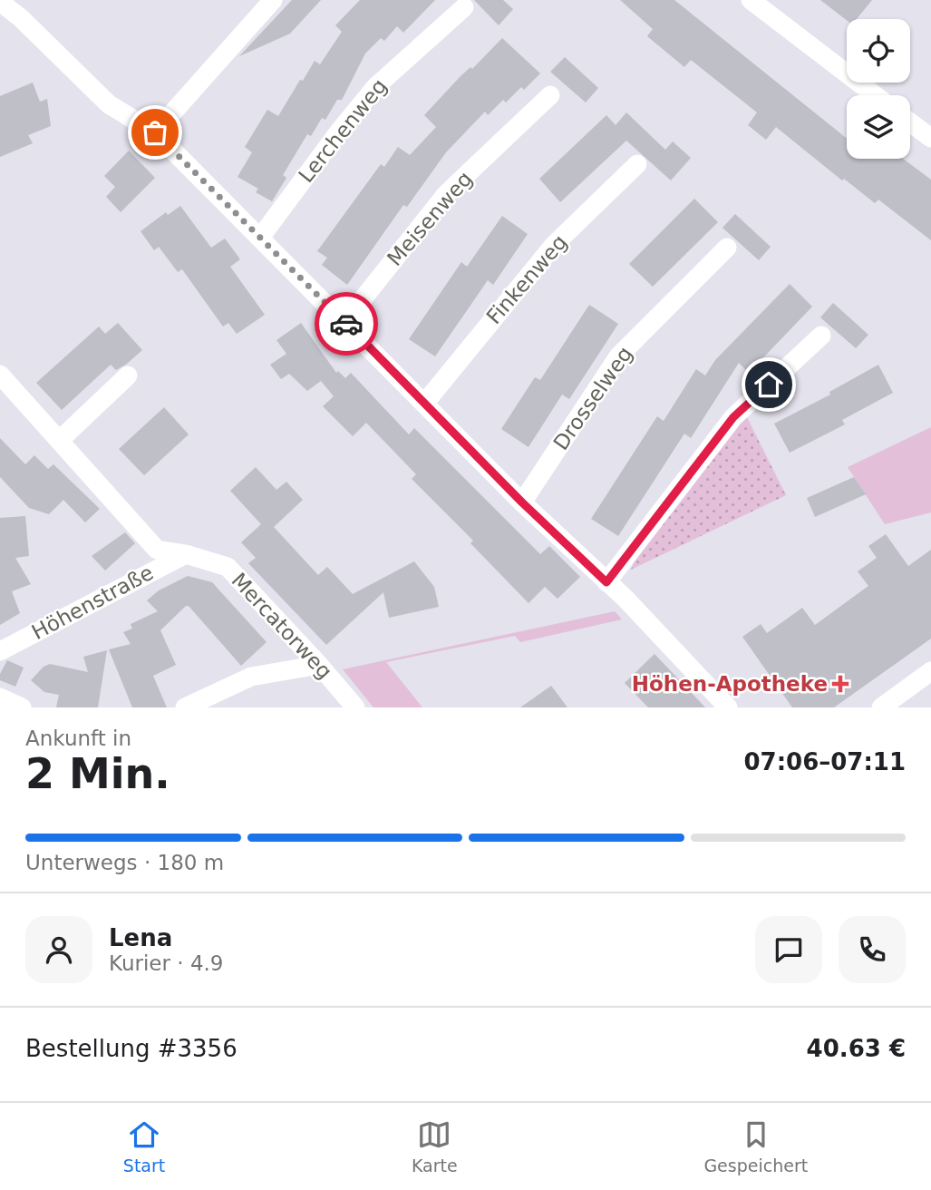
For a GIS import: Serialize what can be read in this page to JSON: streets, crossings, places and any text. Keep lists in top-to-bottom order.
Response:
{
  "streets": {
    "street": [
      "Lerchenweg",
      "Meisenweg",
      "Finkenweg",
      "Drosselweg",
      "Höhenstraße",
      "Mercatorweg"
    ]
  },
  "crossings": [
    ["Höhenstraße", "Mercatorweg"]
  ],
  "places": {
    "health": ["Höhen-Apotheke"]
  },
  "page": {
    "heading": ["2 Min.", "Ankunft in", "07:06–07:11"],
    "panel": [
      "Lena",
      "Kurier · 4.9",
      "Bestellung #3356",
      "40.63 €"
    ],
    "bar": "Unterwegs · 180 m",
    "tabs": ["Start", "Karte", "Gespeichert"]
  }
}
